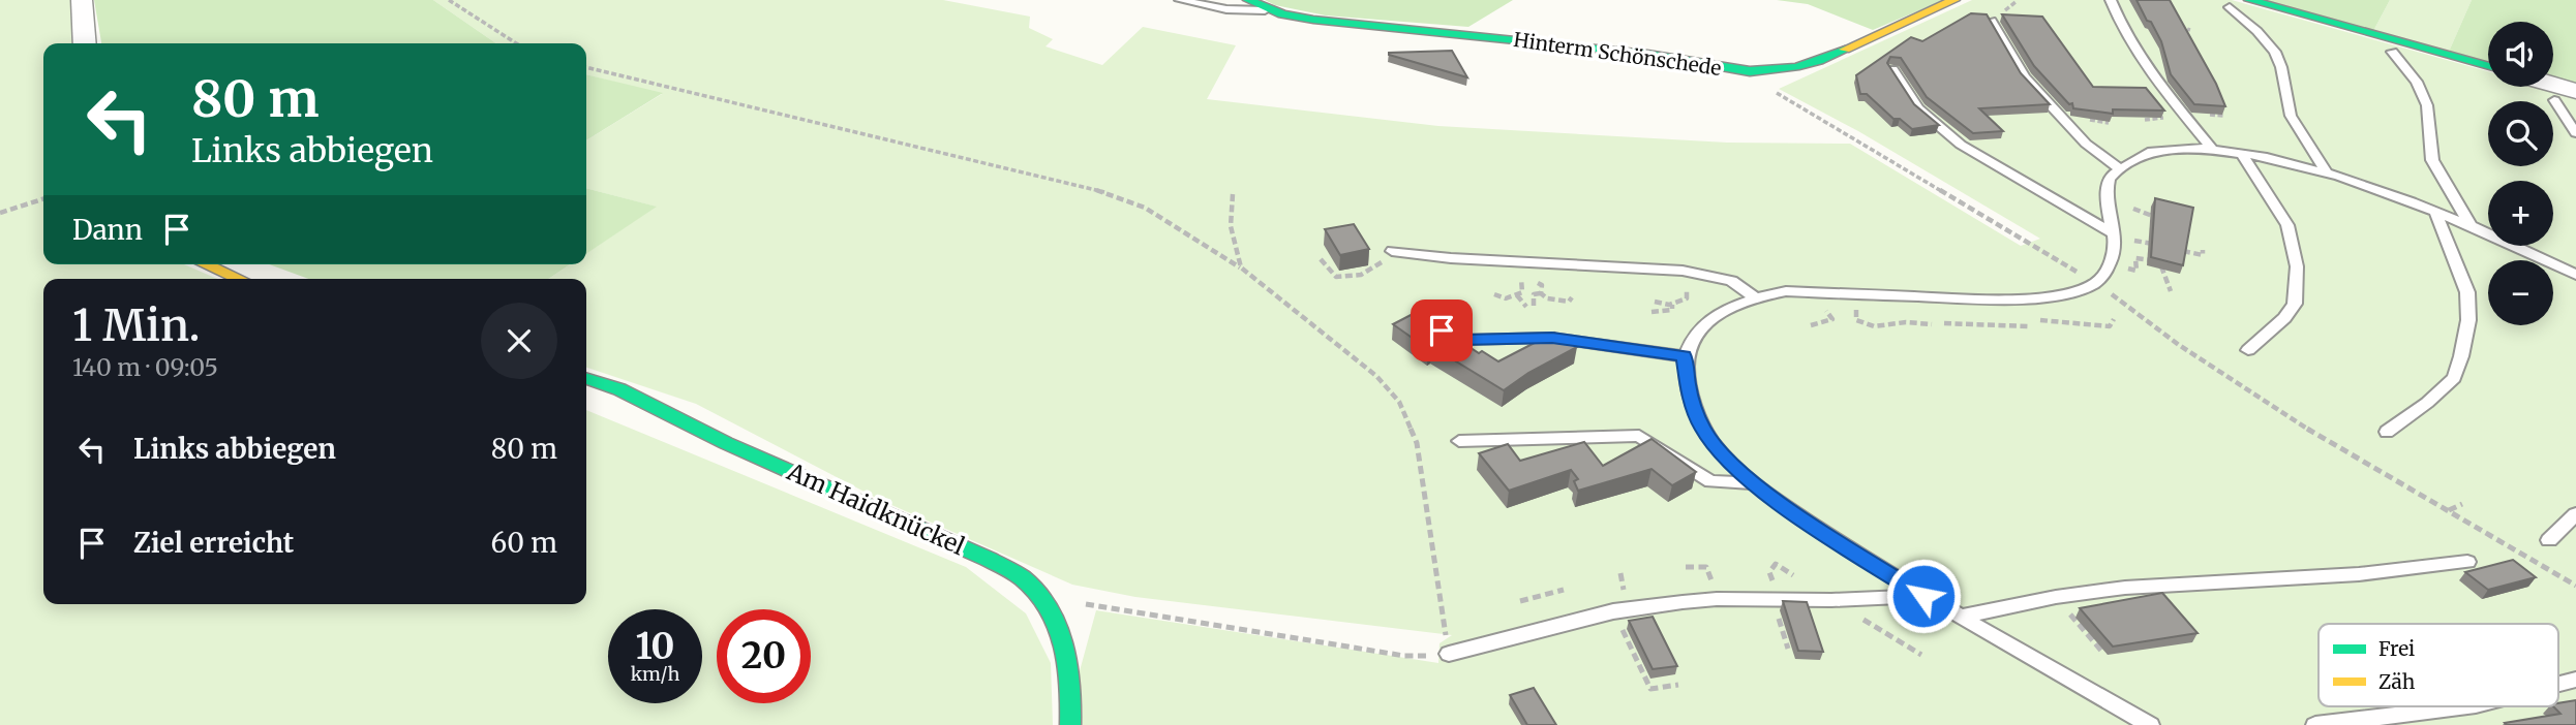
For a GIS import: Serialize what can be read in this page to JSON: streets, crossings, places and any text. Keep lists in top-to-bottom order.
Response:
{
  "streets": {
    "street": ["Hinterm Schönschede", "Am Haidknückel"]
  },
  "legend": ["Frei", "Zäh"],
  "page": {
    "map_buttons": ["+", "−"],
    "turn": ["80 m", "Links abbiegen"],
    "then": "Dann",
    "heading": ["1 Min.", "140 m · 09:05"],
    "list": [
      {
        "name": "Links abbiegen",
        "value": "80 m"
      },
      {
        "name": "Ziel erreicht",
        "value": "60 m"
      }
    ],
    "speed": "10 km/h",
    "limit": "20"
  }
}
